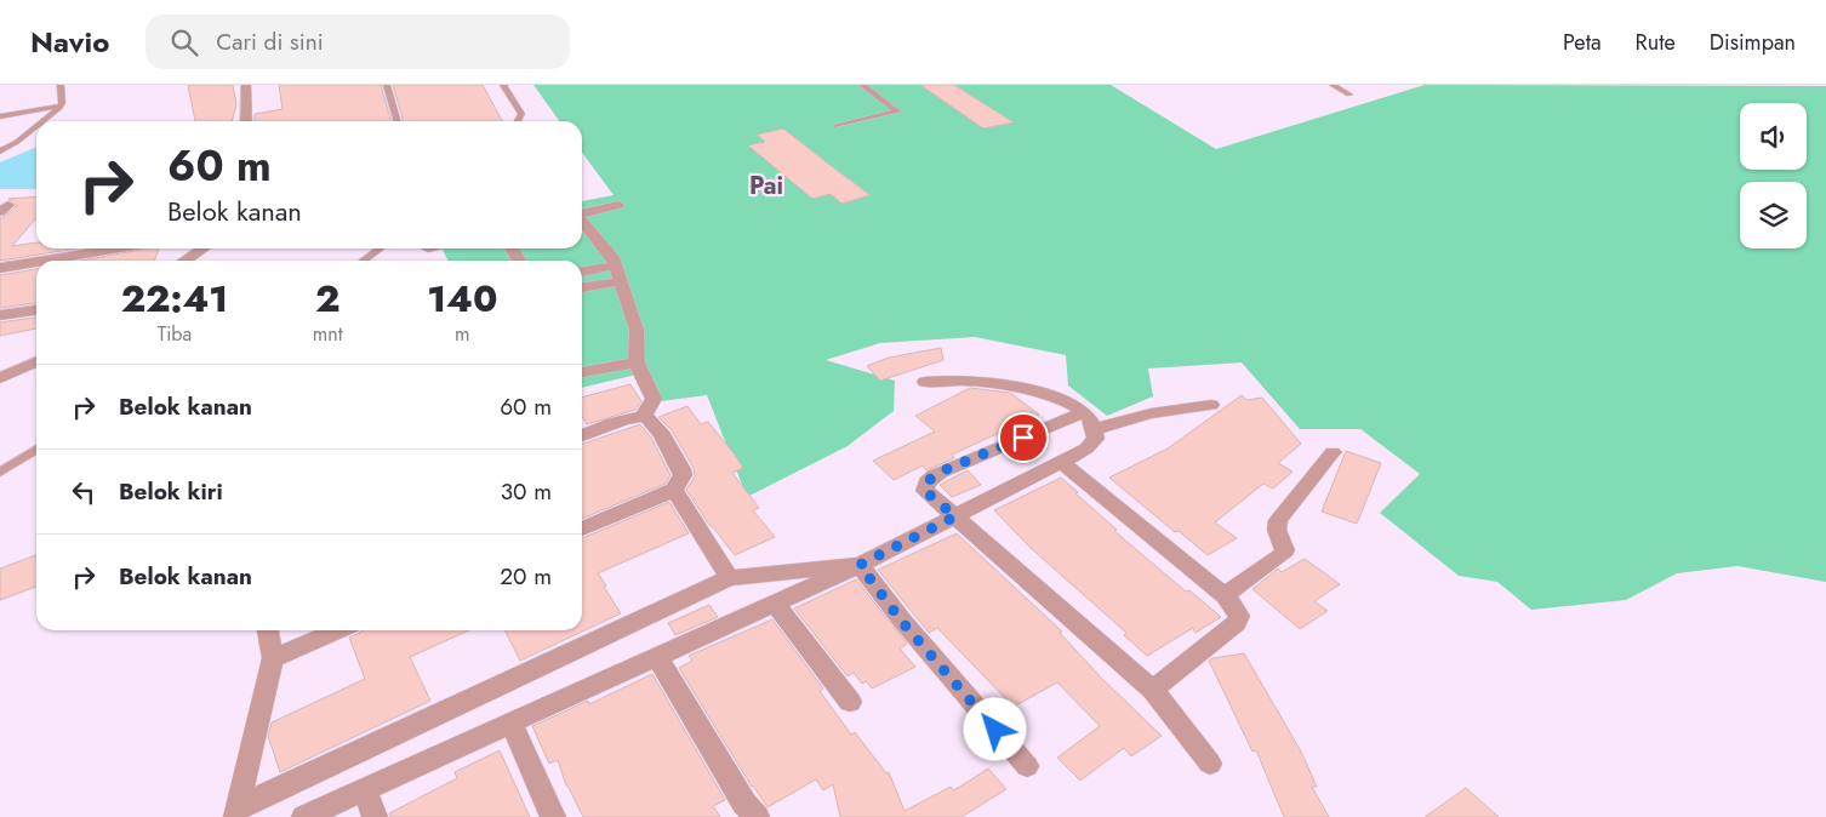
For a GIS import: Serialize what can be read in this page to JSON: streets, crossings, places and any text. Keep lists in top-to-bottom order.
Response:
{
  "districts": ["Pai"],
  "page": {
    "header": "Navio",
    "search": "Cari di sini",
    "nav": ["Peta", "Rute", "Disimpan"],
    "turn": ["60 m", "Belok kanan"],
    "eta": [
      "22:41",
      "Tiba",
      "2",
      "mnt",
      "140",
      "m"
    ],
    "list": [
      {
        "name": "Belok kanan",
        "value": "60 m"
      },
      {
        "name": "Belok kiri",
        "value": "30 m"
      },
      {
        "name": "Belok kanan",
        "value": "20 m"
      }
    ]
  }
}
